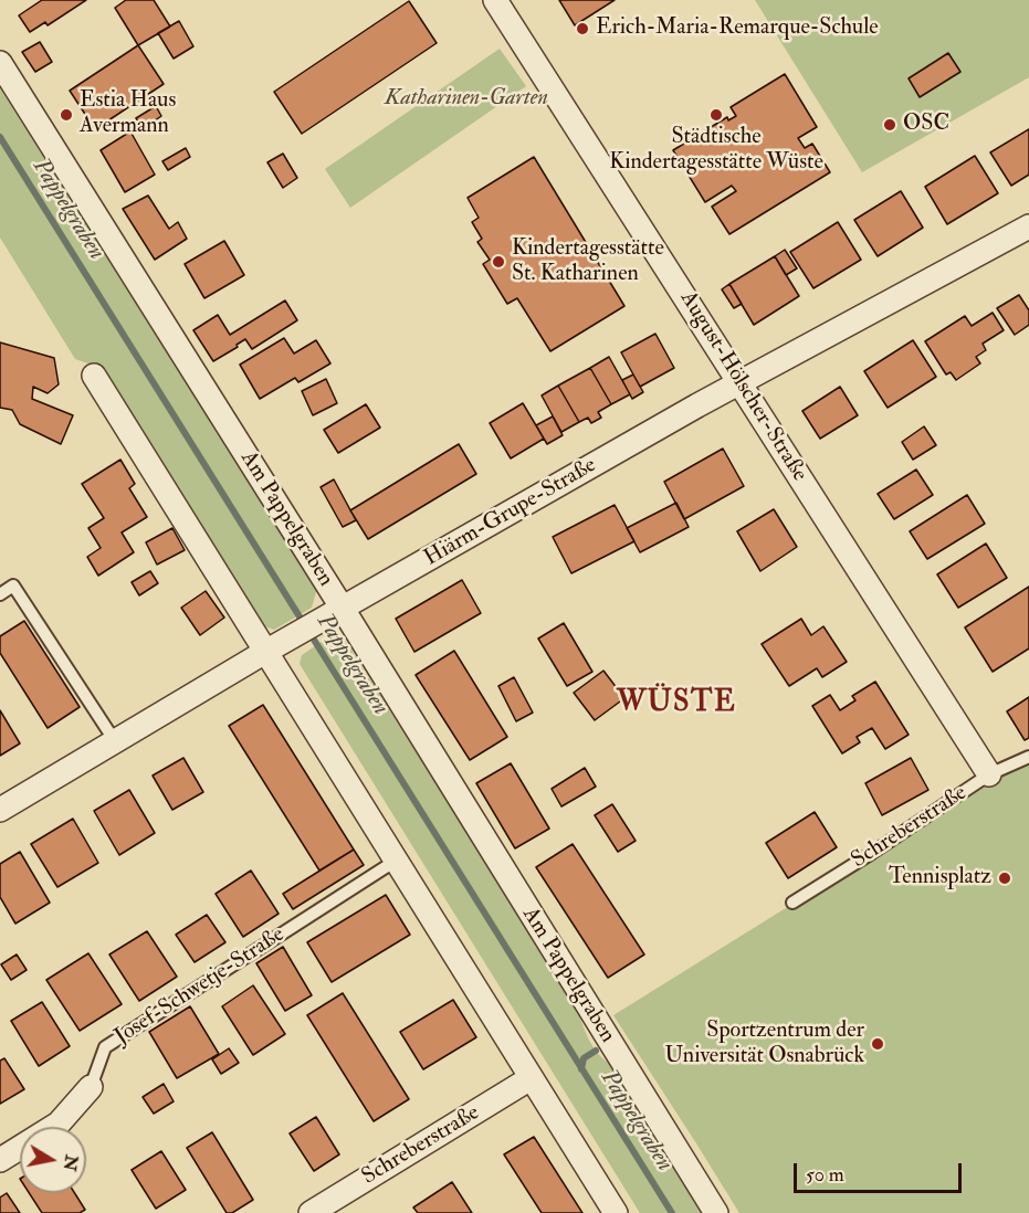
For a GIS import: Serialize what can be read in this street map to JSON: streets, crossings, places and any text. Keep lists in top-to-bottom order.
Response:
{
  "streets": {
    "street": [
      "August-Hölscher-Straße",
      "Hiärm-Grupe-Straße",
      "Am Pappelgraben",
      "Schreberstraße",
      "Josef-Schwetje-Straße"
    ]
  },
  "crossings": [
    ["August-Hölscher-Straße", "Hiärm-Grupe-Straße"],
    ["August-Hölscher-Straße", "Schreberstraße"],
    ["Hiärm-Grupe-Straße", "Am Pappelgraben"]
  ],
  "districts": ["WÜSTE"],
  "water": ["Pappelgraben"],
  "parks": ["Katharinen-Garten"],
  "places": [
    "Erich-Maria-Remarque-Schule",
    "Estia Haus Avermann",
    "Städtische Kindertagesstätte Wüste",
    "OSC",
    "Kindertagesstätte St. Katharinen",
    "Tennisplatz",
    "Sportzentrum der Universität Osnabrück"
  ],
  "scale_bar": "50 m",
  "north": "right"
}
